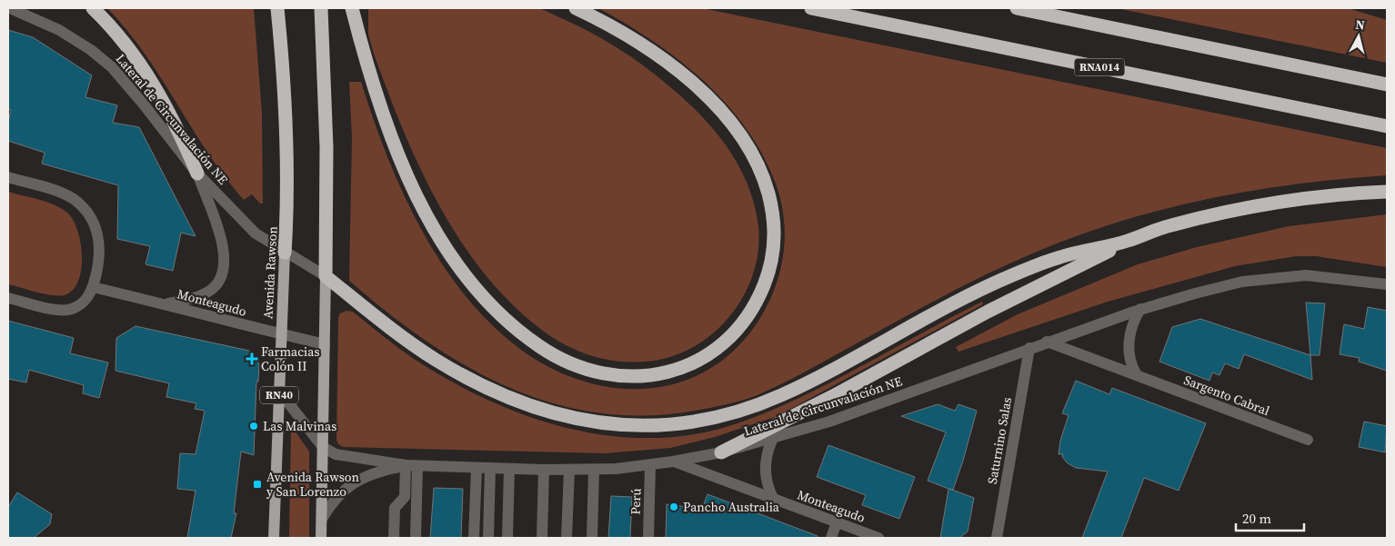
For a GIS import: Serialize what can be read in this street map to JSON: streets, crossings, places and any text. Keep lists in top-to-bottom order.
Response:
{
  "streets": {
    "highway": ["RNA014", "Avenida Rawson", "RN40"],
    "street": [
      "Lateral de Circunvalación NE",
      "Monteagudo",
      "Sargento Cabral",
      "Saturnino Salas",
      "Perú"
    ]
  },
  "crossings": [
    ["Lateral de Circunvalación NE", "Avenida Rawson"],
    ["Lateral de Circunvalación NE", "Monteagudo"],
    ["Lateral de Circunvalación NE", "Sargento Cabral"],
    ["Lateral de Circunvalación NE", "Saturnino Salas"],
    ["Lateral de Circunvalación NE", "Perú"],
    ["Avenida Rawson", "Monteagudo"]
  ],
  "places": {
    "health": ["Farmacias Colón II"],
    "other": ["Las Malvinas", "Pancho Australia"],
    "transit": ["Avenida Rawson y San Lorenzo"]
  },
  "scale_bar": "20 m",
  "north": "top"
}
